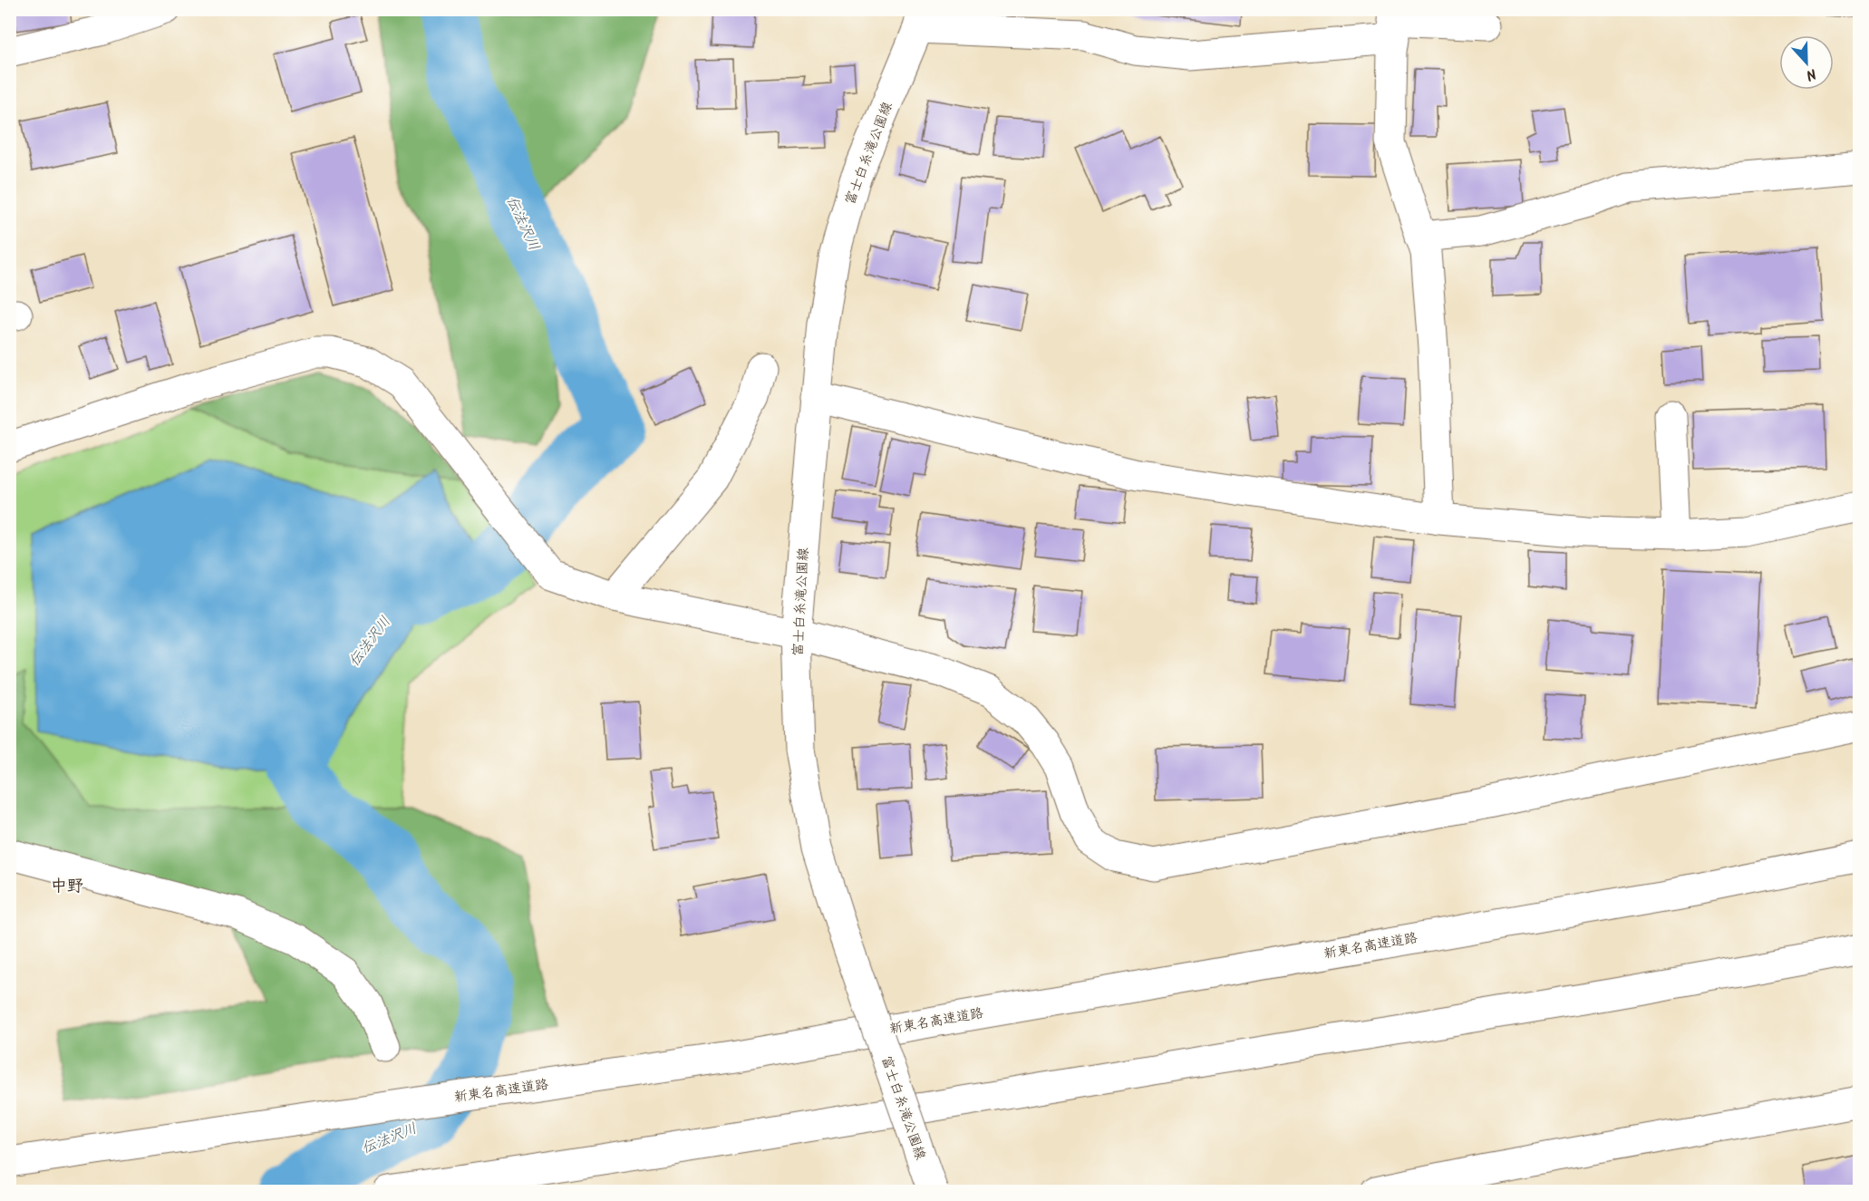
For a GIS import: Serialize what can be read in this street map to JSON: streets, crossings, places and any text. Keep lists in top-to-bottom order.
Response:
{
  "streets": {
    "main road": ["富士白糸滝公園線", "新東名高速道路"]
  },
  "districts": ["中野"],
  "water": ["伝法沢川"],
  "north": "bottom"
}
